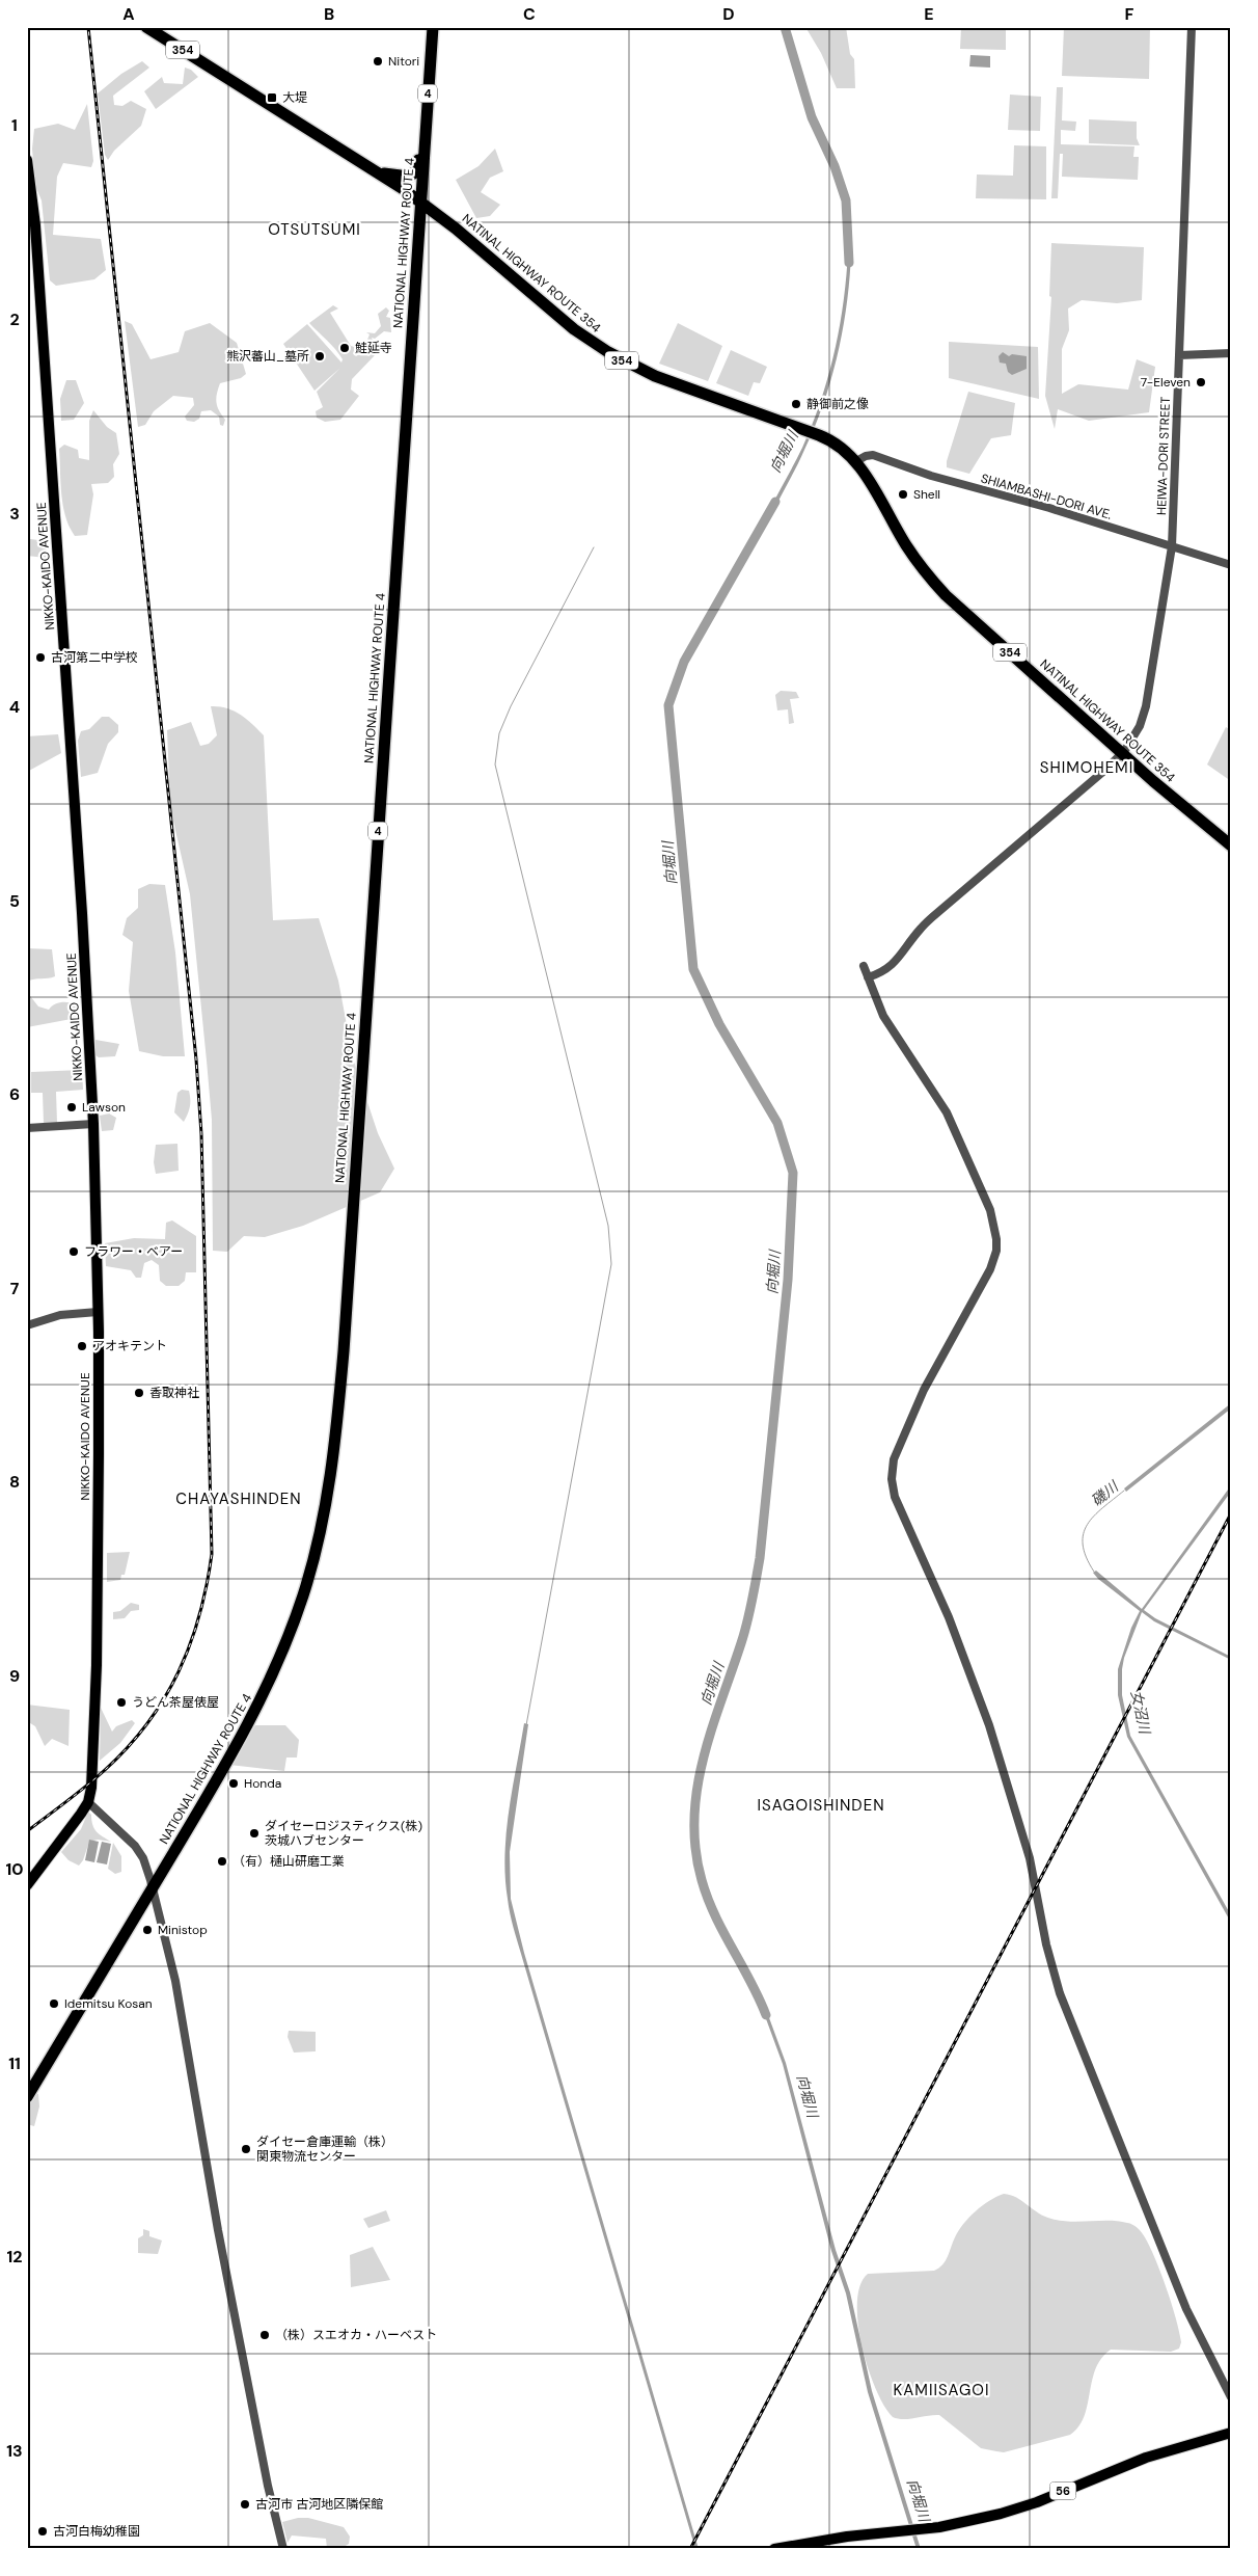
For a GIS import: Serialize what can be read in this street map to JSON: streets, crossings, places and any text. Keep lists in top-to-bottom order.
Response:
{
  "streets": {
    "highway": [
      "354",
      "4",
      "NATIONAL HIGHWAY ROUTE 4",
      "NATINAL HIGHWAY ROUTE 354"
    ],
    "main road": ["NIKKO-KAIDO AVENUE", "56"],
    "street": ["HEIWA-DORI STREET", "SHIAMBASHI-DORI AVE."]
  },
  "crossings": [
    ["NATIONAL HIGHWAY ROUTE 4", "NATINAL HIGHWAY ROUTE 354"],
    ["NATINAL HIGHWAY ROUTE 354", "HEIWA-DORI STREET"],
    ["NATINAL HIGHWAY ROUTE 354", "SHIAMBASHI-DORI AVE."],
    ["HEIWA-DORI STREET", "SHIAMBASHI-DORI AVE."]
  ],
  "districts": [
    "OTSUTSUMI",
    "SHIMOHEMI",
    "CHAYASHINDEN",
    "ISAGOISHINDEN",
    "KAMIISAGOI"
  ],
  "water": ["向堀川", "磯川", "女沼川"],
  "places": {
    "other": [
      "Nitori",
      "鮭延寺",
      "熊沢蕃山_墓所",
      "7-Eleven",
      "静御前之像",
      "Shell",
      "古河第二中学校",
      "Lawson",
      "フラワー・ベアー",
      "アオキテント",
      "香取神社",
      "うどん茶屋俵屋",
      "Honda",
      "ダイセーロジスティクス(株) 茨城ハブセンター",
      "（有）樋山研磨工業",
      "Ministop",
      "Idemitsu Kosan",
      "ダイセー倉庫運輸（株） 関東物流センター",
      "（株）スエオカ・ハーベスト",
      "古河市 古河地区隣保館",
      "古河白梅幼稚園"
    ],
    "transit": ["大堤"]
  },
  "grid": {
    "columns": [
      "A",
      "B",
      "C",
      "D",
      "E",
      "F"
    ],
    "rows": [
      "1",
      "2",
      "3",
      "4",
      "5",
      "6",
      "7",
      "8",
      "9",
      "10",
      "11",
      "12",
      "13"
    ]
  }
}
